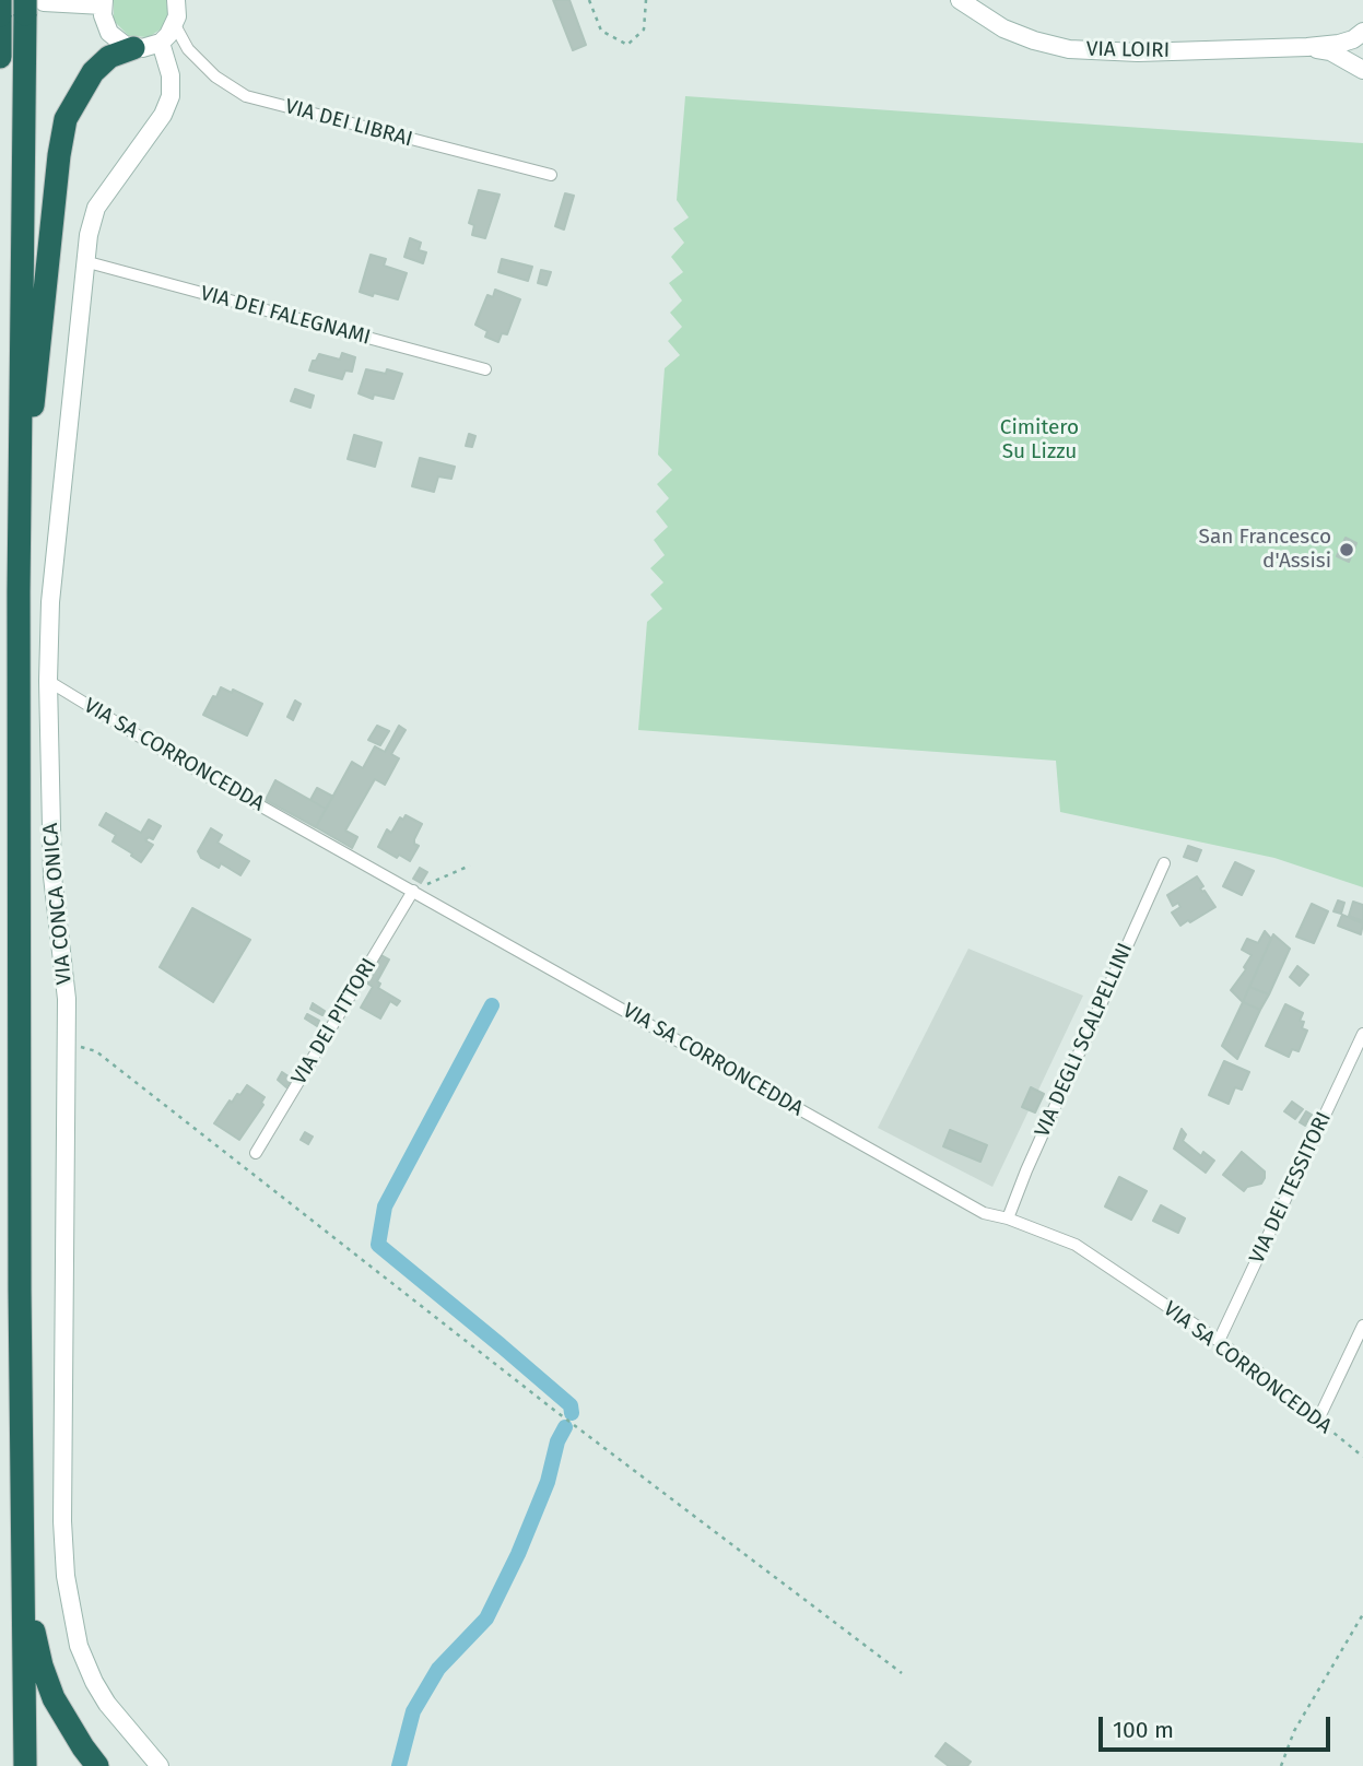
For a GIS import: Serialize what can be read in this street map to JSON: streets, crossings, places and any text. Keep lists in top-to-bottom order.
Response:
{
  "streets": {
    "street": [
      "VIA LOIRI",
      "VIA DEI LIBRAI",
      "VIA DEI FALEGNAMI",
      "VIA SA CORRONCEDDA",
      "VIA CONCA ONICA",
      "VIA DEI PITTORI",
      "VIA DEGLI SCALPELLINI",
      "VIA DEI TESSITORI"
    ]
  },
  "crossings": [
    ["VIA DEI FALEGNAMI", "VIA CONCA ONICA"],
    ["VIA SA CORRONCEDDA", "VIA CONCA ONICA"],
    ["VIA SA CORRONCEDDA", "VIA DEI PITTORI"],
    ["VIA SA CORRONCEDDA", "VIA DEGLI SCALPELLINI"],
    ["VIA SA CORRONCEDDA", "VIA DEI TESSITORI"]
  ],
  "parks": ["Cimitero Su Lizzu"],
  "places": ["San Francesco d'Assisi"],
  "scale_bar": "100 m"
}
